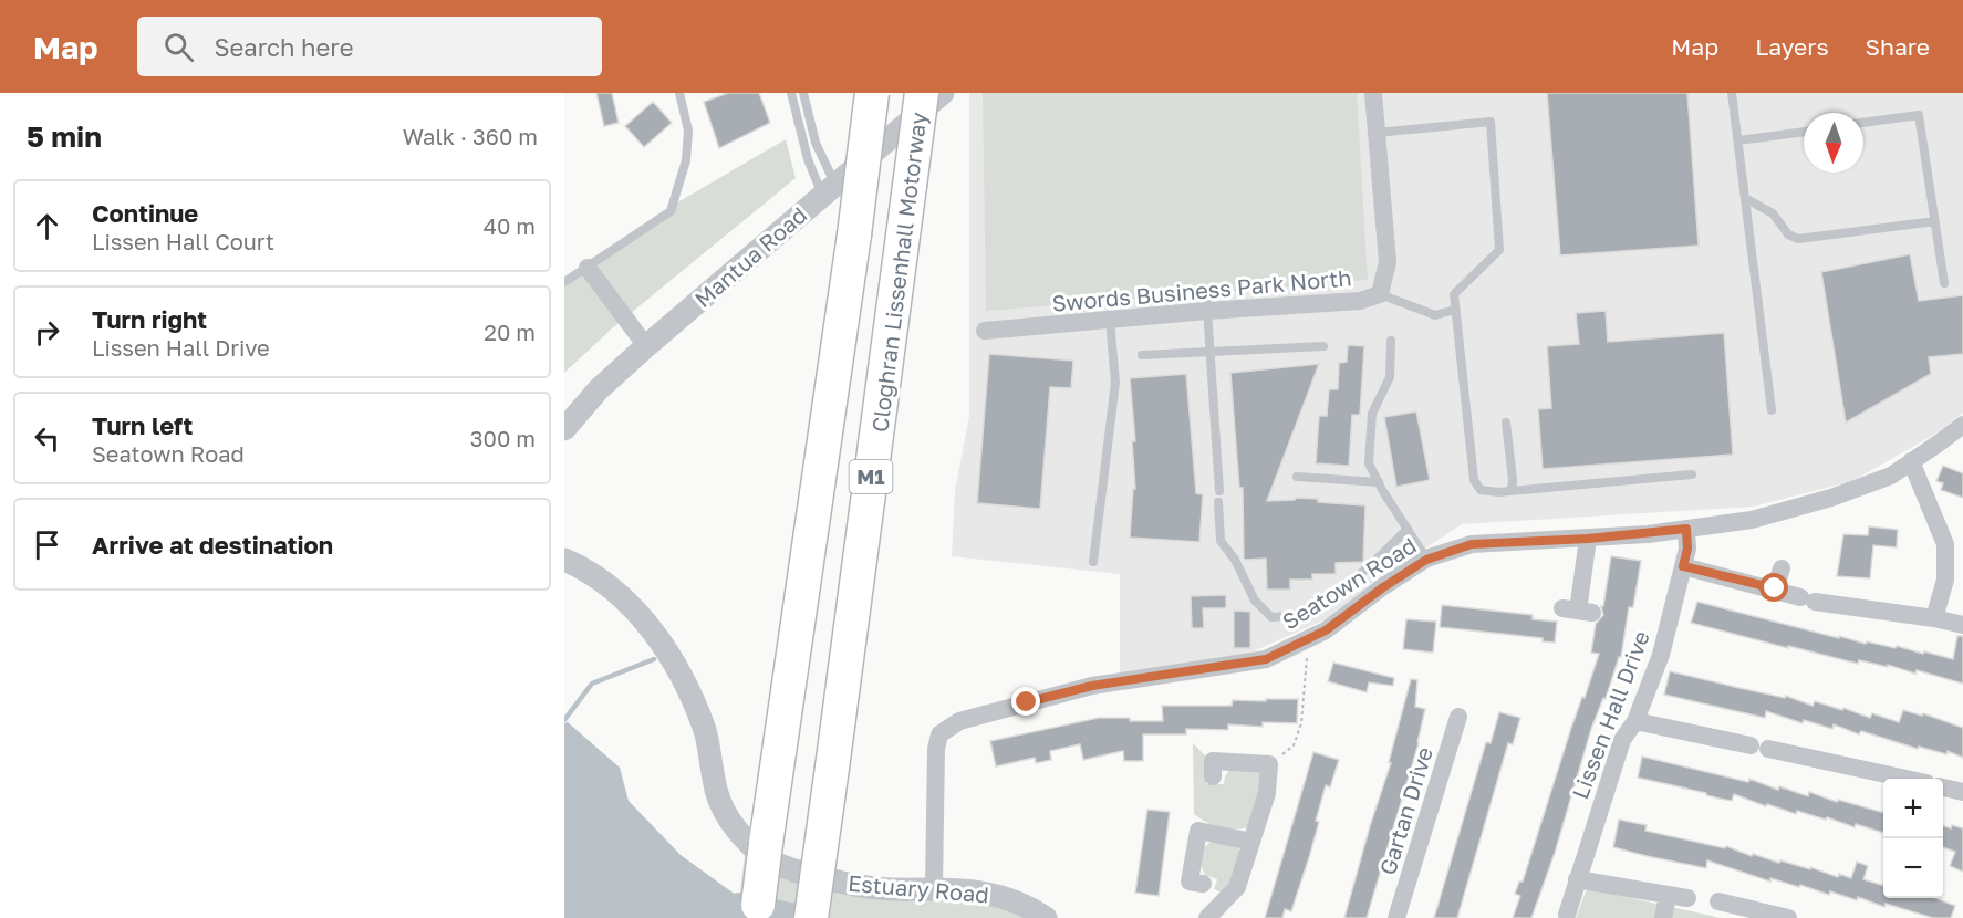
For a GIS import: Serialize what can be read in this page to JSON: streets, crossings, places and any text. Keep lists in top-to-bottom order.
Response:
{
  "streets": {
    "highway": ["Cloghran Lissenhall Motorway", "M1"],
    "street": [
      "Mantua Road",
      "Swords Business Park North",
      "Seatown Road",
      "Lissen Hall Drive",
      "Gartan Drive",
      "Estuary Road"
    ]
  },
  "crossings": [
    ["Seatown Road", "Lissen Hall Drive"],
    ["Seatown Road", "Estuary Road"]
  ],
  "north": "bottom",
  "page": {
    "header": "Map",
    "search": "Search here",
    "nav": ["Map", "Layers", "Share"],
    "heading": ["5 min", "Walk · 360 m"],
    "list": [
      ["Continue", "Lissen Hall Court", "40 m"],
      ["Turn right", "Lissen Hall Drive", "20 m"],
      ["Turn left", "Seatown Road", "300 m"],
      "Arrive at destination"
    ],
    "map_buttons": ["+", "−"]
  }
}
